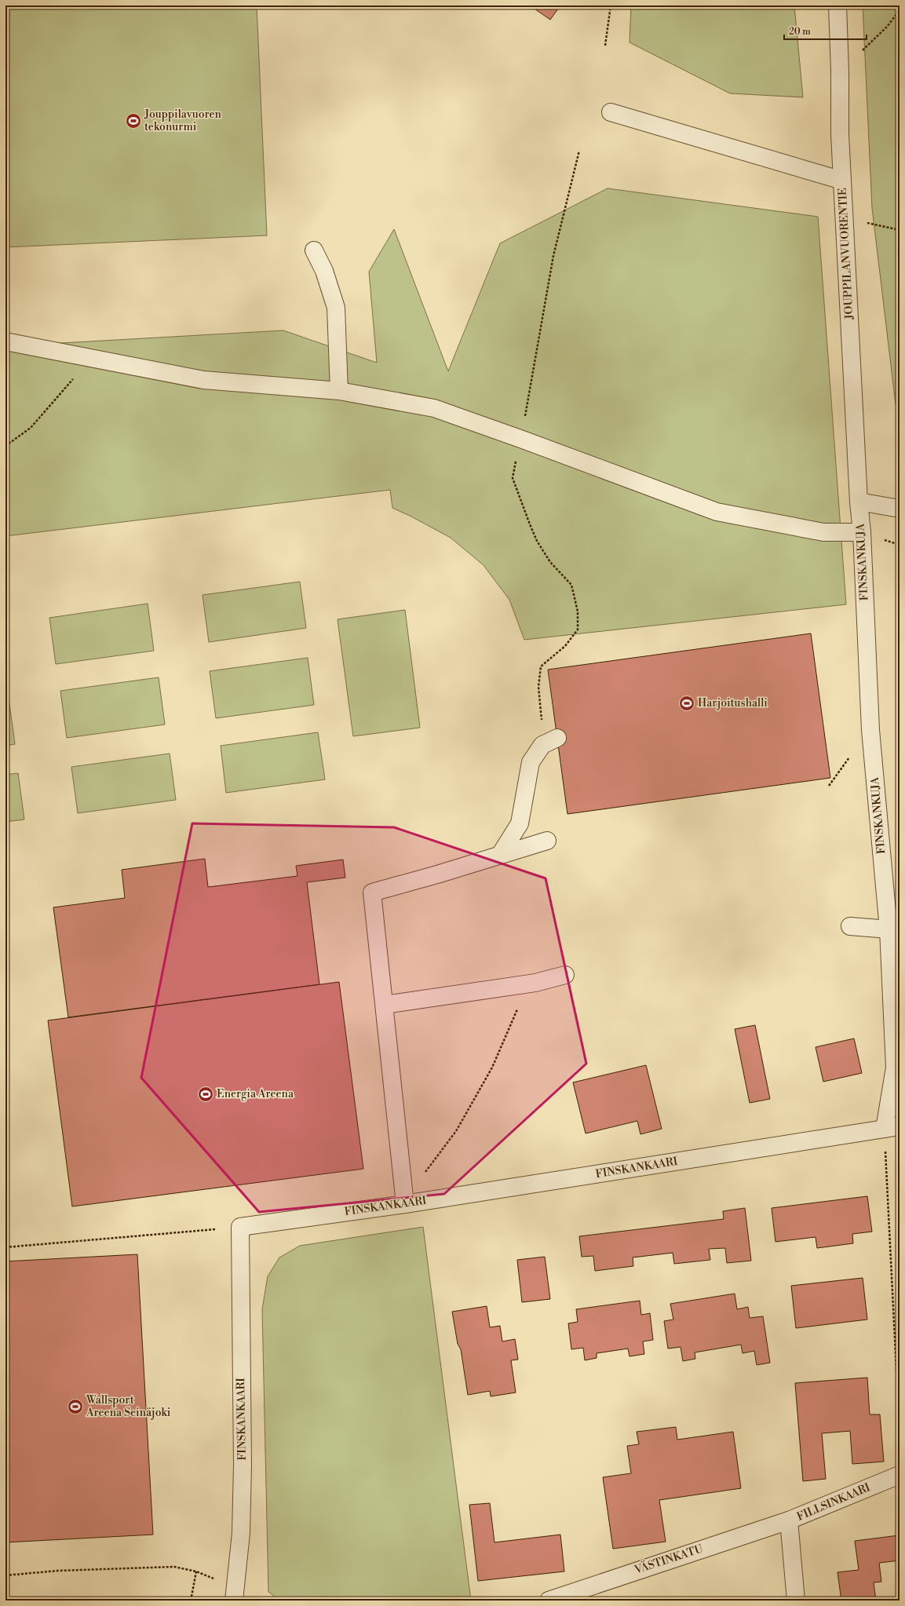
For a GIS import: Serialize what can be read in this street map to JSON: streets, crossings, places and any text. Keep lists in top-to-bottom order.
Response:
{
  "streets": {
    "street": [
      "JOUPPILANVUORENTIE",
      "FINSKANKUJA",
      "FINSKANKAARI",
      "FILLSINKAARI",
      "VÄSTINKATU"
    ]
  },
  "crossings": [
    ["JOUPPILANVUORENTIE", "FINSKANKUJA"],
    ["FINSKANKUJA", "FINSKANKAARI"],
    ["FILLSINKAARI", "VÄSTINKATU"]
  ],
  "places": {
    "sports": [
      "Jouppilavuoren tekonurmi",
      "Harjoitushalli",
      "Energia Areena",
      "Wallsport Areena Seinäjoki"
    ]
  },
  "scale_bar": "20 m"
}
